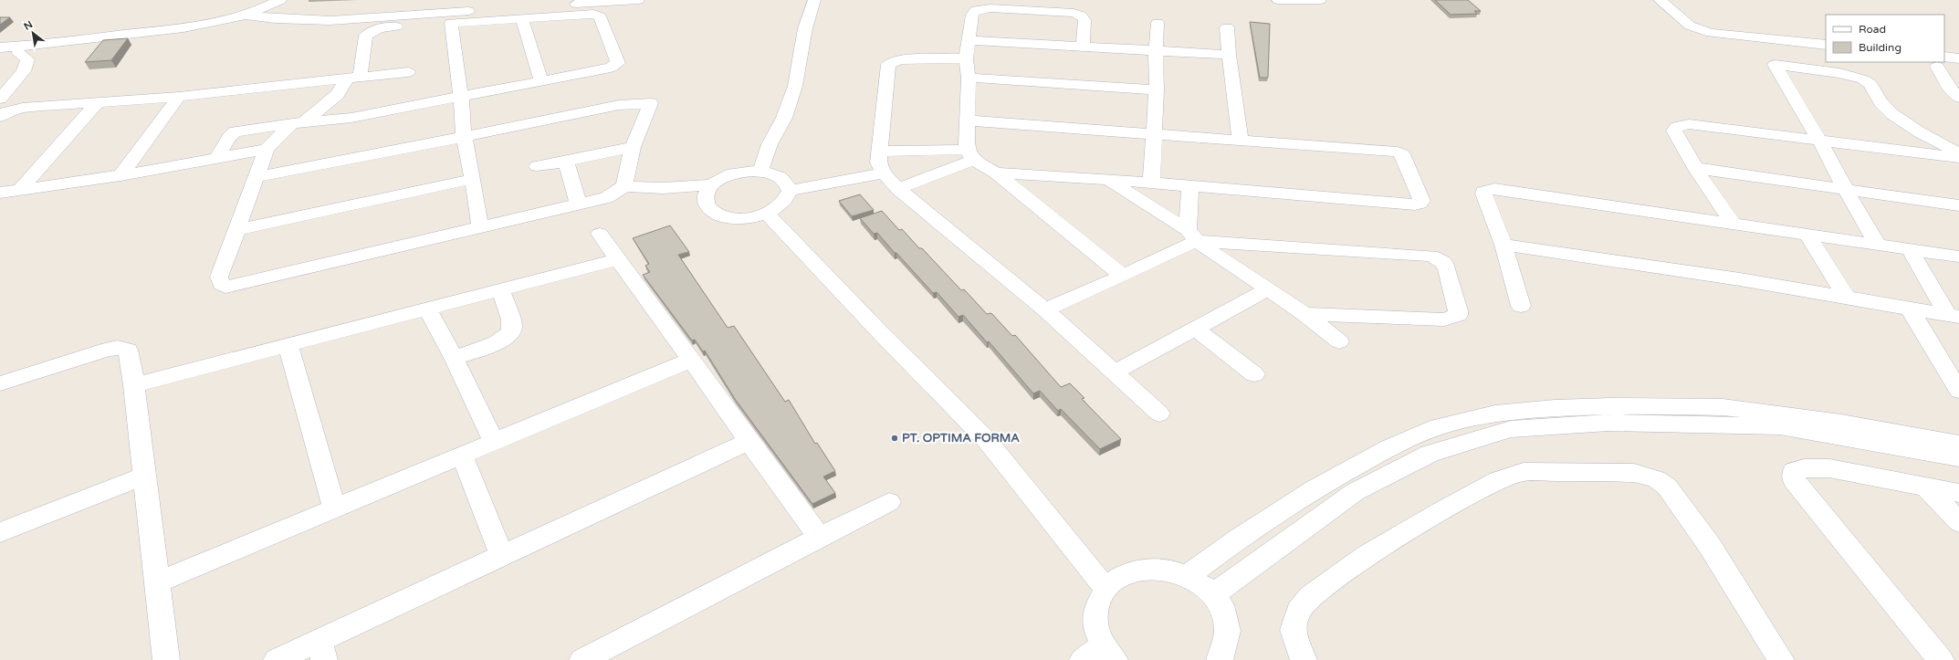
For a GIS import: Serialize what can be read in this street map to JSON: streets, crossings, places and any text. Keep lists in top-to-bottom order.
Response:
{
  "places": ["PT. OPTIMA FORMA"],
  "legend": ["Road", "Building"],
  "north": "top left"
}
